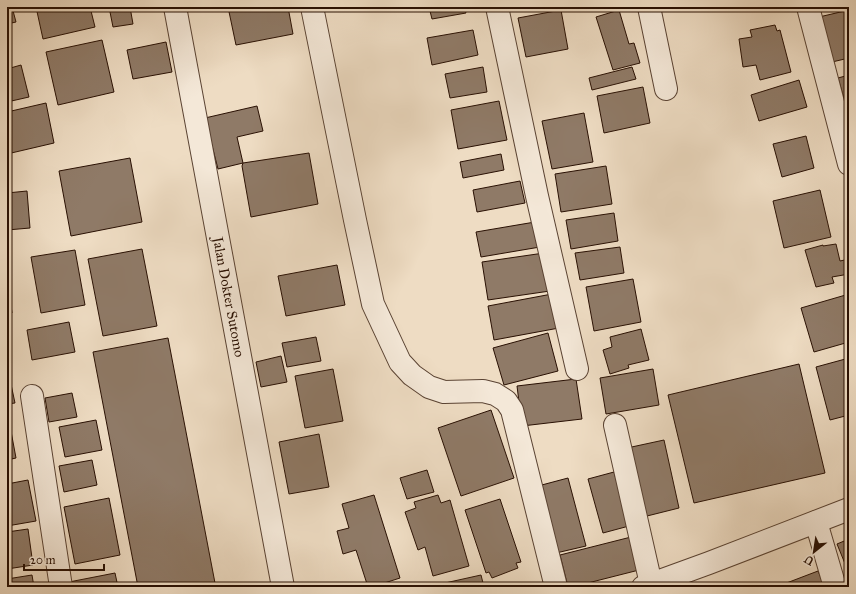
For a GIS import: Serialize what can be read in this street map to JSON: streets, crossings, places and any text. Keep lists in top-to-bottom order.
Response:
{
  "streets": {
    "street": ["Jalan Dokter Sutomo"]
  },
  "scale_bar": "20 m",
  "north": "bottom left"
}
